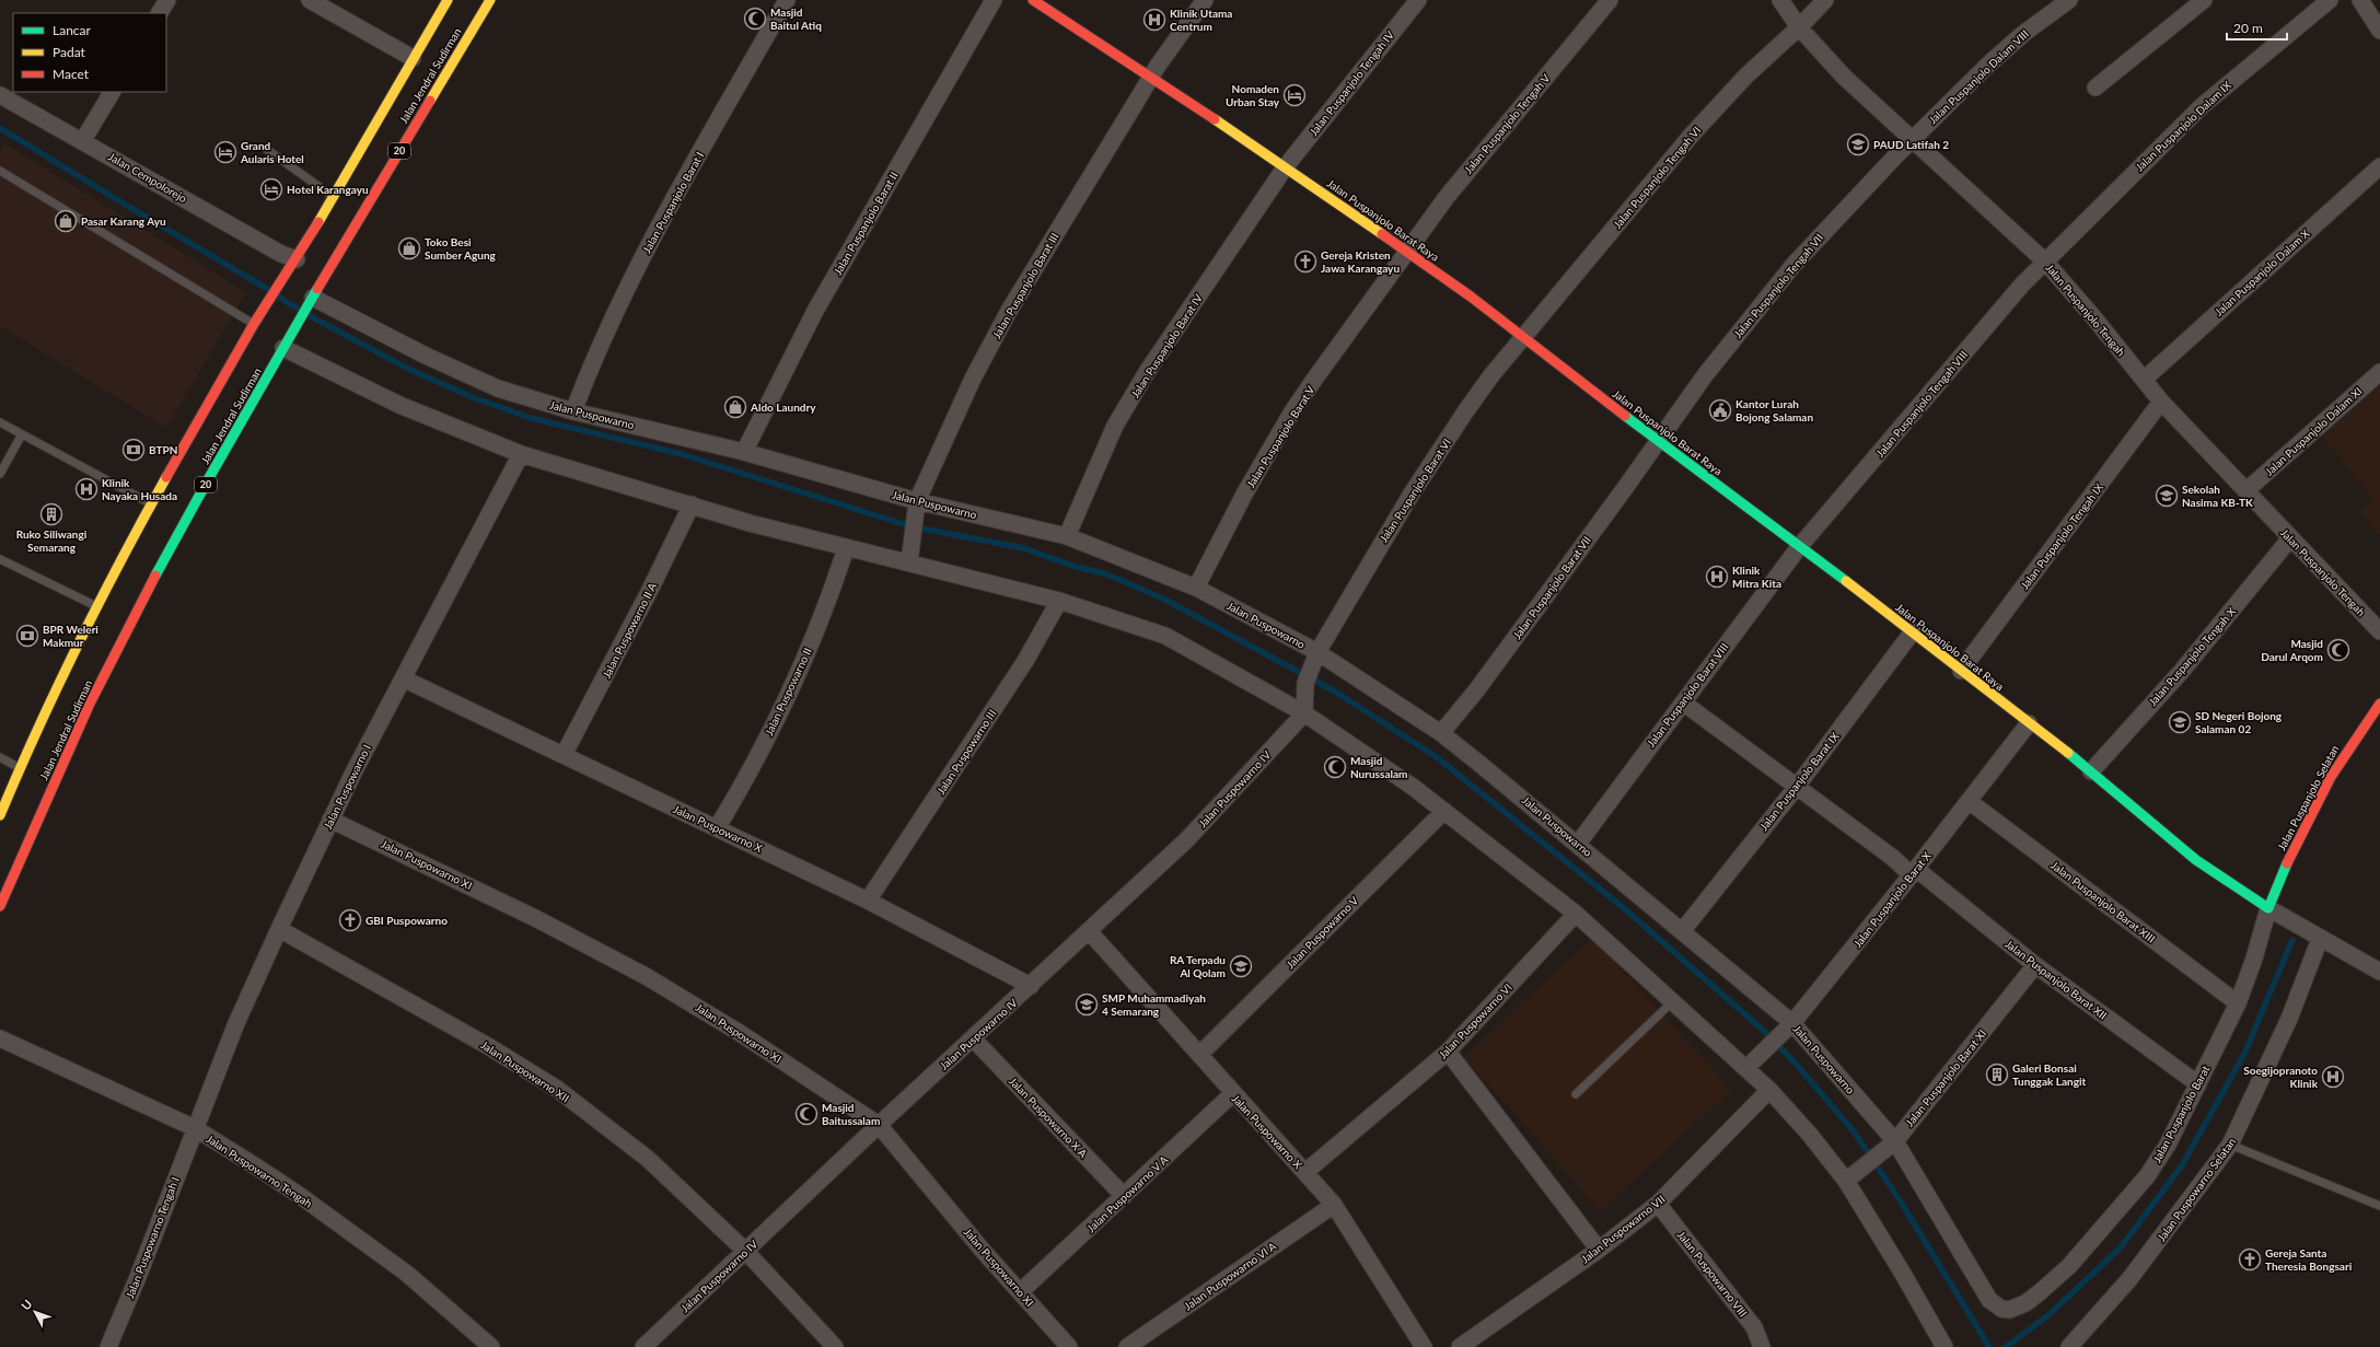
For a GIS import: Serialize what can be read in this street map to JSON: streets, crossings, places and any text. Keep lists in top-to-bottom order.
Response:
{
  "streets": {
    "main road": [
      "Jalan Jendral Sudirman",
      "20",
      "Jalan Puspanjolo Barat Raya",
      "Jalan Puspanjolo Selatan"
    ],
    "street": [
      "Jalan Puspanjolo Dalam VIII",
      "Jalan Puspanjolo Tengah IV",
      "Jalan Puspanjolo Tengah V",
      "Jalan Puspanjolo Dalam IX",
      "Jalan Cempolorejo",
      "Jalan Puspanjolo Tengah VI",
      "Jalan Puspanjolo Barat I",
      "Jalan Puspanjolo Barat II",
      "Jalan Puspanjolo Dalam X",
      "Jalan Puspanjolo Barat III",
      "Jalan Puspanjolo Tengah VII",
      "Jalan Puspanjolo Tengah",
      "Jalan Puspanjolo Barat IV",
      "Jalan Puspanjolo Tengah VIII",
      "Jalan Puspowarno",
      "Jalan Puspanjolo Dalam XI",
      "Jalan Puspanjolo Barat V",
      "Jalan Puspanjolo Barat VI",
      "Jalan Puspanjolo Tengah IX",
      "Jalan Puspanjolo Barat VII",
      "Jalan Puspowarno II A",
      "Jalan Puspanjolo Tengah X",
      "Jalan Puspowarno II",
      "Jalan Puspanjolo Barat VIII",
      "Jalan Puspowarno III",
      "Jalan Puspanjolo Barat IX",
      "Jalan Puspowarno I",
      "Jalan Puspowarno IV",
      "Jalan Puspowarno X",
      "Jalan Puspowarno XI",
      "Jalan Puspanjolo Barat X",
      "Jalan Puspanjolo Barat XIII",
      "Jalan Puspowarno V",
      "Jalan Puspanjolo Barat XII",
      "Jalan Puspowarno VI",
      "Jalan Puspowarno XII",
      "Jalan Puspanjolo Barat XI",
      "Jalan Puspanjolo Barat",
      "Jalan Puspowarno X A",
      "Jalan Puspowarno Tengah",
      "Jalan Puspowarno Selatan",
      "Jalan Puspowarno V A",
      "Jalan Puspowarno VII",
      "Jalan Puspowarno Tengah I",
      "Jalan Puspowarno VIII",
      "Jalan Puspowarno VI A"
    ]
  },
  "crossings": [
    ["Jalan Jendral Sudirman", "Jalan Cempolorejo"],
    ["Jalan Jendral Sudirman", "Jalan Puspowarno"],
    ["Jalan Puspanjolo Dalam VIII", "Jalan Puspanjolo Tengah VII"],
    ["Jalan Puspanjolo Dalam VIII", "Jalan Puspanjolo Tengah"],
    ["Jalan Puspanjolo Tengah IV", "Jalan Puspanjolo Barat Raya"],
    ["Jalan Puspanjolo Tengah IV", "Jalan Puspanjolo Barat IV"],
    ["Jalan Puspanjolo Tengah V", "Jalan Puspanjolo Barat Raya"],
    ["Jalan Puspanjolo Tengah V", "Jalan Puspanjolo Barat V"],
    ["Jalan Puspanjolo Dalam IX", "Jalan Puspanjolo Tengah"],
    ["Jalan Puspanjolo Dalam IX", "Jalan Puspanjolo Tengah VIII"],
    ["Jalan Puspanjolo Tengah VI", "Jalan Puspanjolo Barat Raya"],
    ["Jalan Puspanjolo Tengah VI", "Jalan Puspanjolo Tengah"],
    ["Jalan Puspanjolo Tengah VI", "Jalan Puspanjolo Barat VI"],
    ["Jalan Puspanjolo Barat I", "Jalan Puspowarno"],
    ["Jalan Puspanjolo Barat Raya", "Jalan Puspanjolo Barat III"],
    ["Jalan Puspanjolo Barat Raya", "Jalan Puspanjolo Tengah VII"],
    ["Jalan Puspanjolo Barat Raya", "Jalan Puspanjolo Barat IV"],
    ["Jalan Puspanjolo Barat Raya", "Jalan Puspanjolo Tengah VIII"],
    ["Jalan Puspanjolo Barat Raya", "Jalan Puspanjolo Barat V"],
    ["Jalan Puspanjolo Barat Raya", "Jalan Puspanjolo Barat VI"],
    ["Jalan Puspanjolo Barat Raya", "Jalan Puspanjolo Tengah IX"],
    ["Jalan Puspanjolo Barat Raya", "Jalan Puspanjolo Barat VII"],
    ["Jalan Puspanjolo Barat Raya", "Jalan Puspanjolo Tengah X"],
    ["Jalan Puspanjolo Barat Raya", "Jalan Puspanjolo Barat VIII"],
    ["Jalan Puspanjolo Barat Raya", "Jalan Puspanjolo Barat IX"],
    ["Jalan Puspanjolo Barat Raya", "Jalan Puspanjolo Selatan"],
    ["Jalan Puspanjolo Barat Raya", "Jalan Puspanjolo Barat X"],
    ["Jalan Puspanjolo Barat Raya", "Jalan Puspanjolo Barat"],
    ["Jalan Puspanjolo Barat II", "Jalan Puspowarno"],
    ["Jalan Puspanjolo Dalam X", "Jalan Puspanjolo Tengah"],
    ["Jalan Puspanjolo Barat III", "Jalan Puspowarno"],
    ["Jalan Puspanjolo Tengah VII", "Jalan Puspanjolo Tengah"],
    ["Jalan Puspanjolo Tengah VII", "Jalan Puspanjolo Barat VII"],
    ["Jalan Puspanjolo Tengah", "Jalan Puspanjolo Tengah VIII"],
    ["Jalan Puspanjolo Tengah", "Jalan Puspanjolo Dalam XI"],
    ["Jalan Puspanjolo Tengah", "Jalan Puspanjolo Tengah IX"],
    ["Jalan Puspanjolo Tengah", "Jalan Puspanjolo Tengah X"],
    ["Jalan Puspanjolo Barat IV", "Jalan Puspowarno"],
    ["Jalan Puspanjolo Tengah VIII", "Jalan Puspanjolo Barat VIII"],
    ["Jalan Puspowarno", "Jalan Puspanjolo Barat V"],
    ["Jalan Puspowarno", "Jalan Puspanjolo Barat VI"],
    ["Jalan Puspowarno", "Jalan Puspanjolo Barat VII"],
    ["Jalan Puspowarno", "Jalan Puspanjolo Barat VIII"],
    ["Jalan Puspowarno", "Jalan Puspanjolo Barat IX"],
    ["Jalan Puspowarno", "Jalan Puspanjolo Barat X"],
    ["Jalan Puspowarno", "Jalan Puspanjolo Barat XI"],
    ["Jalan Puspowarno", "Jalan Puspanjolo Barat"],
    ["Jalan Puspanjolo Barat VI", "Jalan Puspowarno IV"],
    ["Jalan Puspowarno II A", "Jalan Puspowarno X"],
    ["Jalan Puspowarno II", "Jalan Puspowarno X"],
    ["Jalan Puspanjolo Barat VIII", "Jalan Puspanjolo Barat XII"],
    ["Jalan Puspowarno III", "Jalan Puspowarno X"],
    ["Jalan Puspanjolo Barat IX", "Jalan Puspanjolo Barat XII"],
    ["Jalan Puspowarno I", "Jalan Puspowarno X"],
    ["Jalan Puspowarno I", "Jalan Puspowarno XI"],
    ["Jalan Puspowarno I", "Jalan Puspowarno XII"],
    ["Jalan Puspowarno I", "Jalan Puspowarno Tengah"],
    ["Jalan Puspowarno I", "Jalan Puspowarno Tengah I"],
    ["Jalan Puspowarno IV", "Jalan Puspowarno X"],
    ["Jalan Puspowarno IV", "Jalan Puspowarno XI"],
    ["Jalan Puspowarno IV", "Jalan Puspowarno XII"],
    ["Jalan Puspowarno IV", "Jalan Puspowarno X A"],
    ["Jalan Puspanjolo Selatan", "Jalan Puspanjolo Barat"],
    ["Jalan Puspowarno X", "Jalan Puspowarno V"],
    ["Jalan Puspowarno X", "Jalan Puspowarno VI"],
    ["Jalan Puspowarno X", "Jalan Puspowarno V A"],
    ["Jalan Puspowarno X", "Jalan Puspowarno VI A"],
    ["Jalan Puspowarno XI", "Jalan Puspowarno V A"],
    ["Jalan Puspanjolo Barat X", "Jalan Puspanjolo Barat XIII"],
    ["Jalan Puspanjolo Barat X", "Jalan Puspanjolo Barat XII"],
    ["Jalan Puspanjolo Barat XIII", "Jalan Puspanjolo Barat"],
    ["Jalan Puspanjolo Barat XII", "Jalan Puspanjolo Barat XI"],
    ["Jalan Puspanjolo Barat XII", "Jalan Puspanjolo Barat"],
    ["Jalan Puspowarno X A", "Jalan Puspowarno V A"],
    ["Jalan Puspowarno Tengah", "Jalan Puspowarno Tengah I"],
    ["Jalan Puspowarno VII", "Jalan Puspowarno VIII"]
  ],
  "places": {
    "mosque": [
      "Masjid Baitul Atiq",
      "Masjid Darul Arqom",
      "Masjid Nurussalam",
      "Masjid Baitussalam"
    ],
    "hospital": [
      "Klinik Utama Centrum",
      "Klinik Nayaka Husada",
      "Klinik Mitra Kita",
      "Soegijopranoto Klinik"
    ],
    "hotel": ["Nomaden Urban Stay", "Grand Aularis Hotel", "Hotel Karangayu"],
    "school or university": [
      "PAUD Latifah 2",
      "Sekolah Nasima KB-TK",
      "SD Negeri Bojong Salaman 02",
      "RA Terpadu Al Qolam",
      "SMP Muhammadiyah 4 Semarang"
    ],
    "shop": ["Pasar Karang Ayu", "Toko Besi Sumber Agung", "Aldo Laundry"],
    "church": ["Gereja Kristen Jawa Karangayu", "GBI Puspowarno", "Gereja Santa Theresia Bongsari"],
    "public building": ["Kantor Lurah Bojong Salaman"],
    "bank": ["BTPN", "BPR Weleri Makmur"],
    "building": ["Ruko Siliwangi Semarang", "Galeri Bonsai Tunggak Langit"]
  },
  "legend": ["Lancar", "Padat", "Macet"],
  "scale_bar": "20 m",
  "north": "top left"
}
